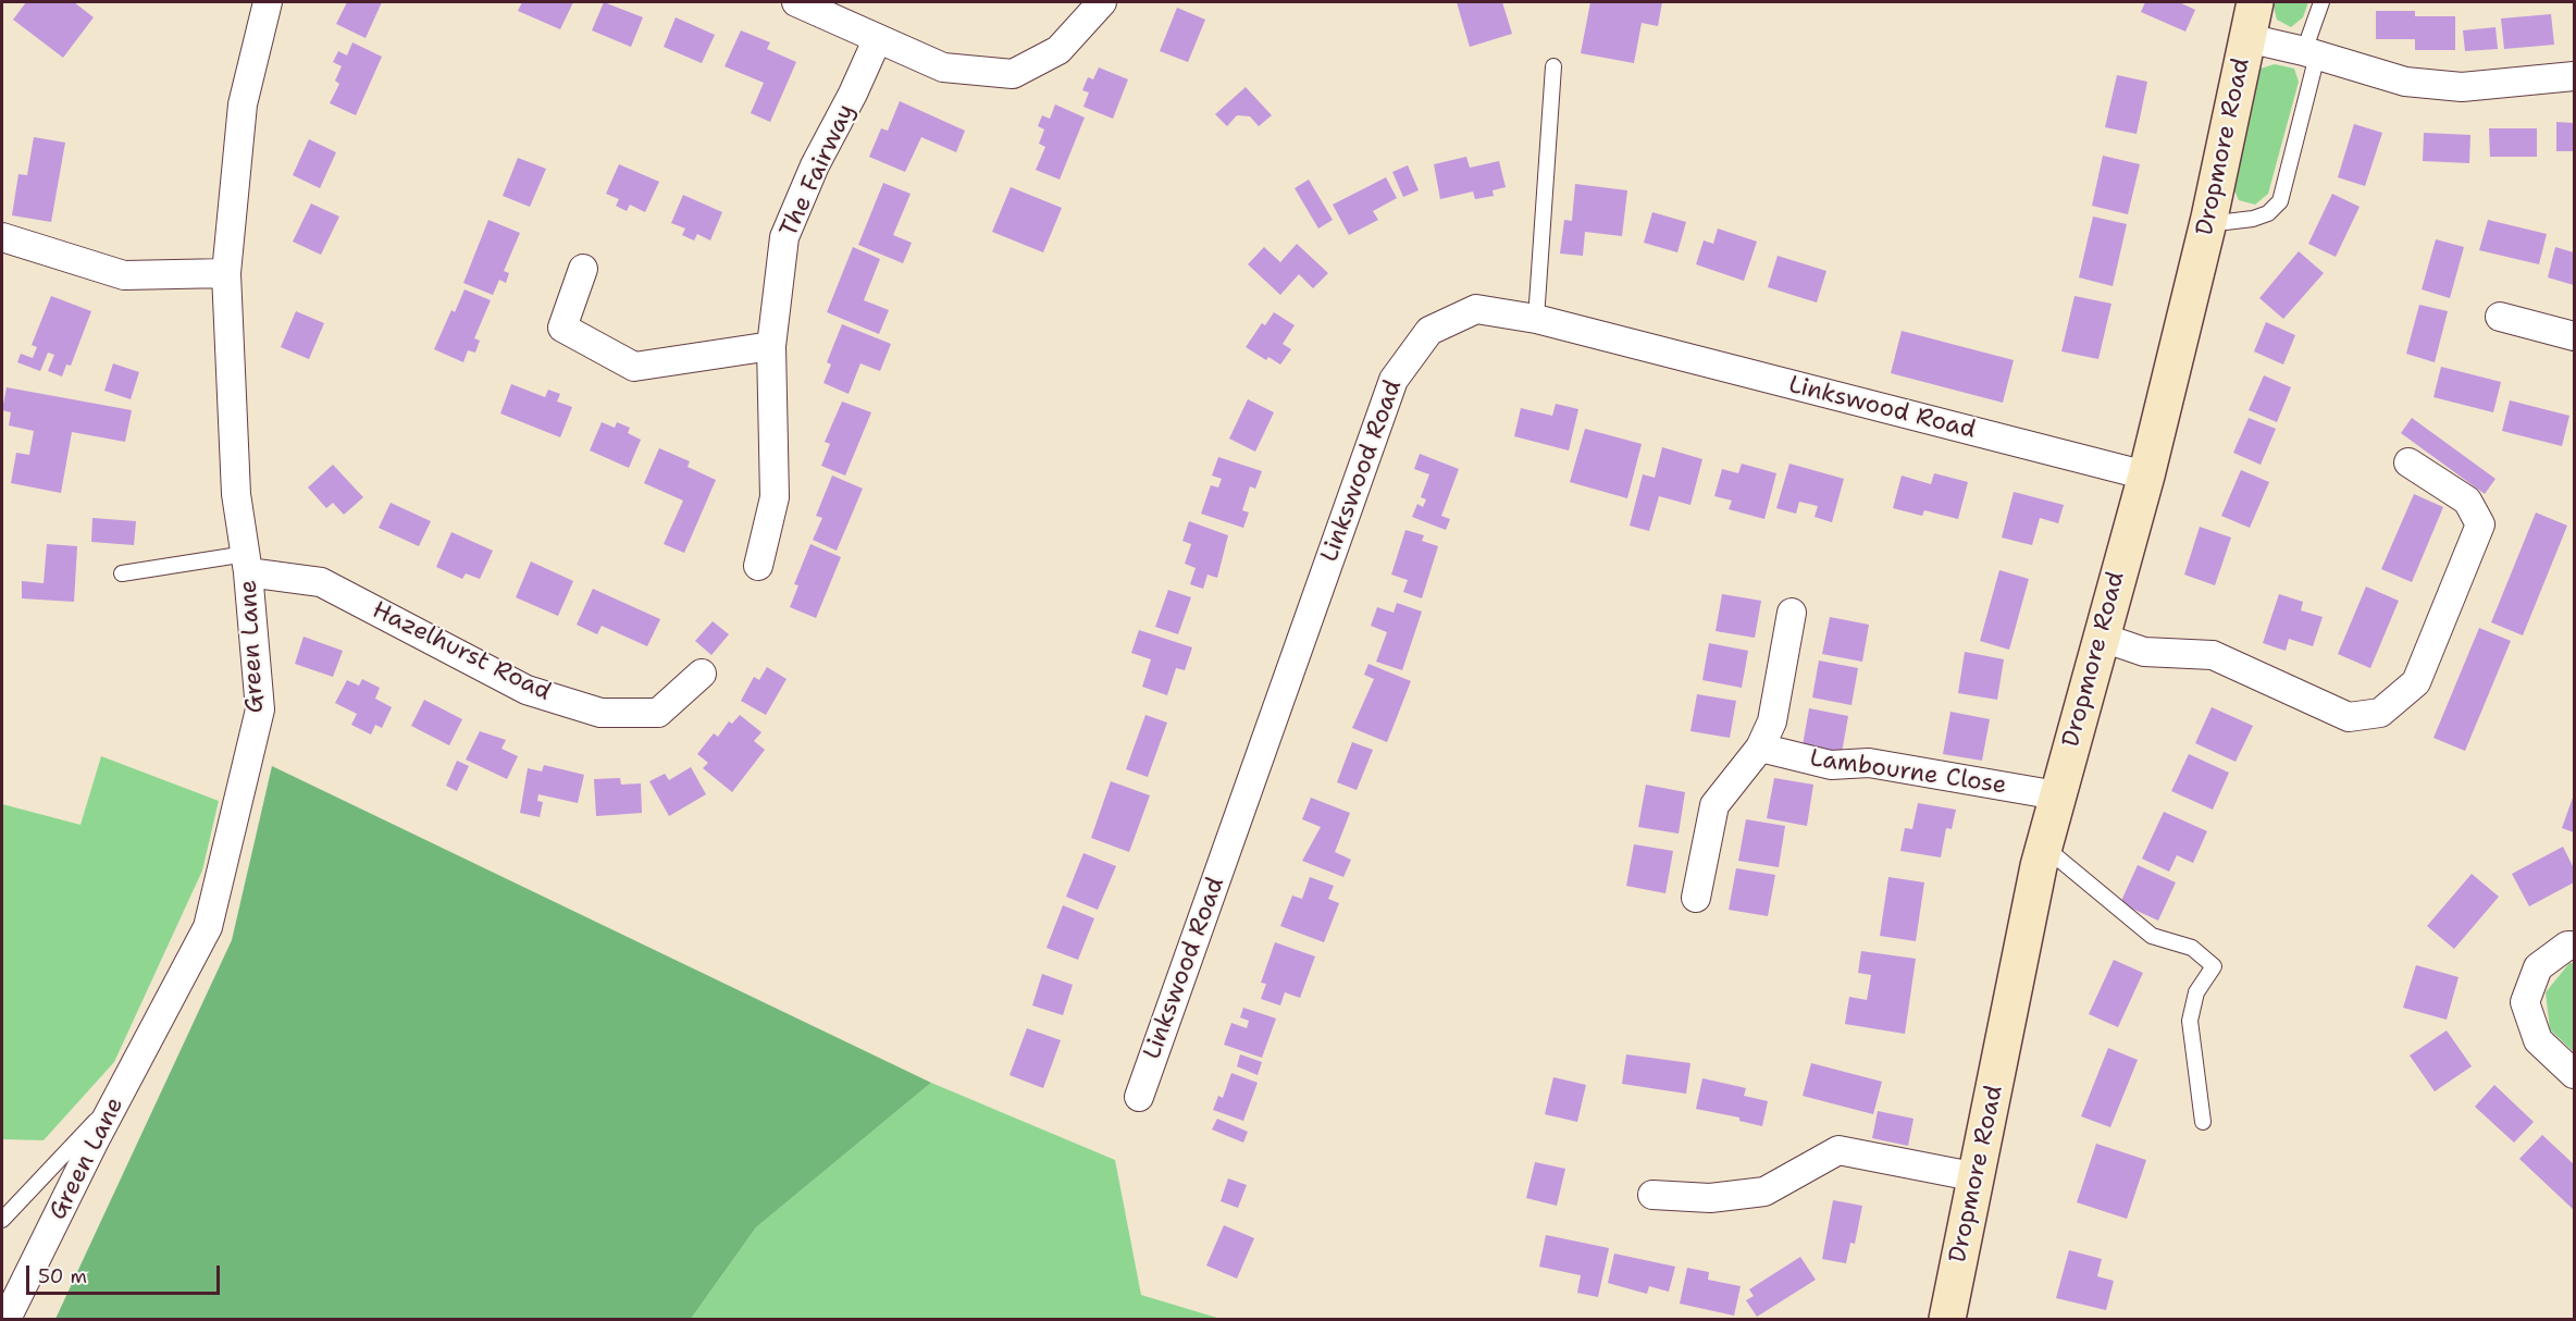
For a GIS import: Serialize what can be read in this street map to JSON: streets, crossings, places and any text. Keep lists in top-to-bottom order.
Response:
{
  "streets": {
    "street": [
      "Dropmore Road",
      "The Fairway",
      "Linkswood Road",
      "Green Lane",
      "Hazelhurst Road",
      "Lambourne Close"
    ]
  },
  "crossings": [
    ["Dropmore Road", "Linkswood Road"],
    ["Dropmore Road", "Lambourne Close"],
    ["Green Lane", "Hazelhurst Road"]
  ],
  "scale_bar": "50 m"
}
